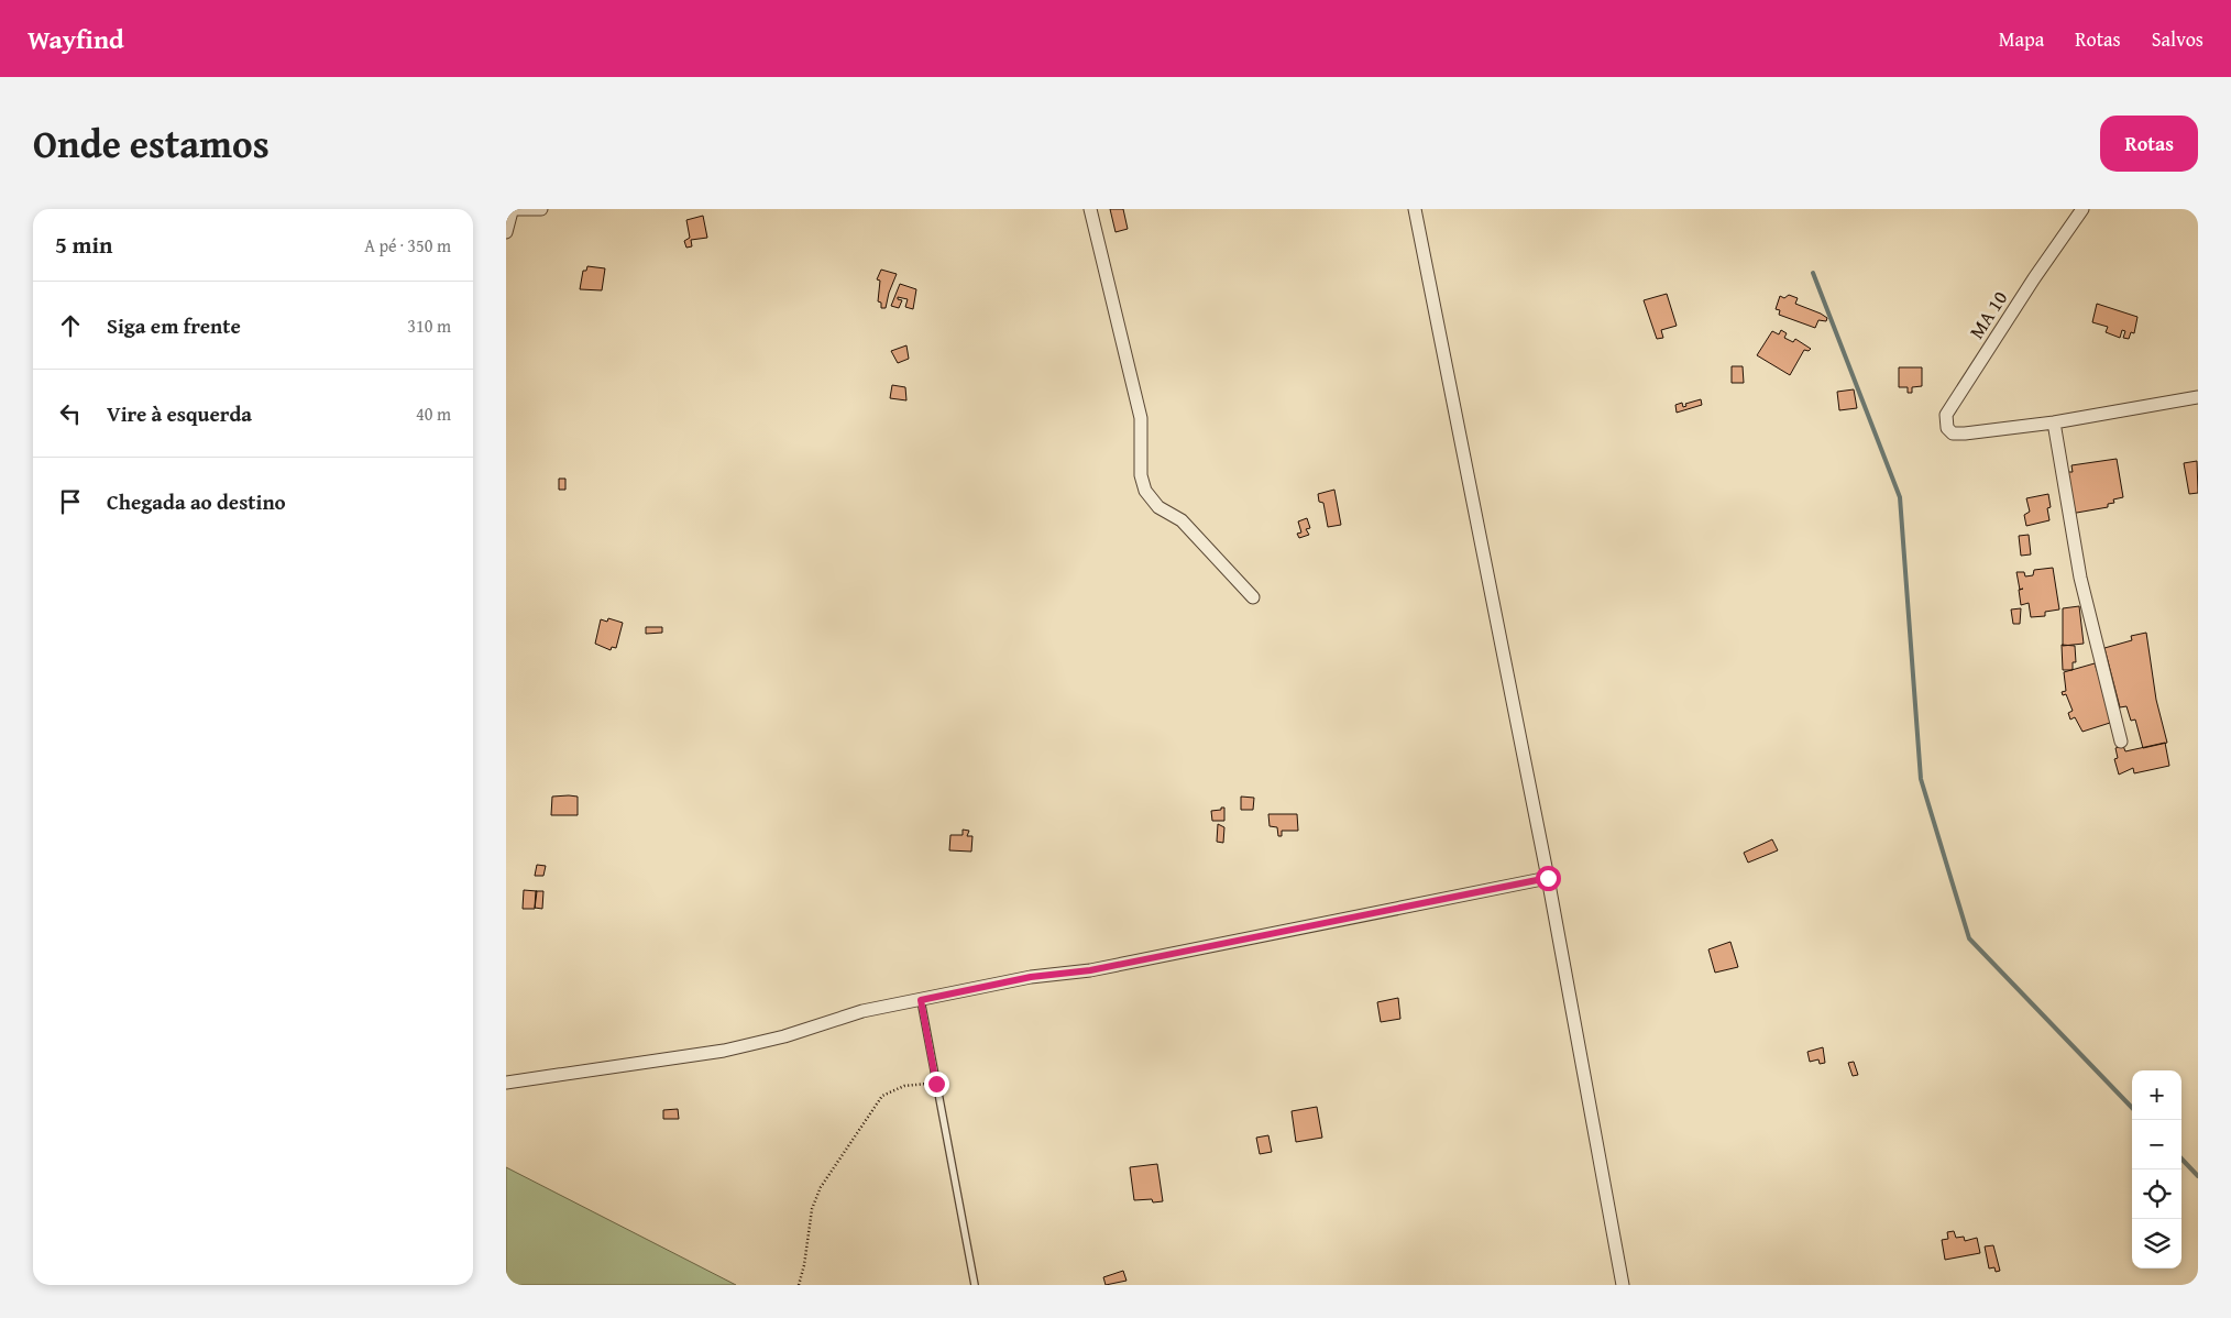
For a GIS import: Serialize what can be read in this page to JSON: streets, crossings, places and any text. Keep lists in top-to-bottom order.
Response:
{
  "streets": {
    "street": ["MA 10"]
  },
  "page": {
    "header": "Wayfind",
    "nav": ["Mapa", "Rotas", "Salvos"],
    "title": "Onde estamos",
    "buttons": "Rotas",
    "heading": ["5 min", "A pé · 350 m"],
    "list": [
      ["Siga em frente", "310 m"],
      ["Vire à esquerda", "40 m"],
      "Chegada ao destino"
    ],
    "map_buttons": ["+", "−"]
  }
}
